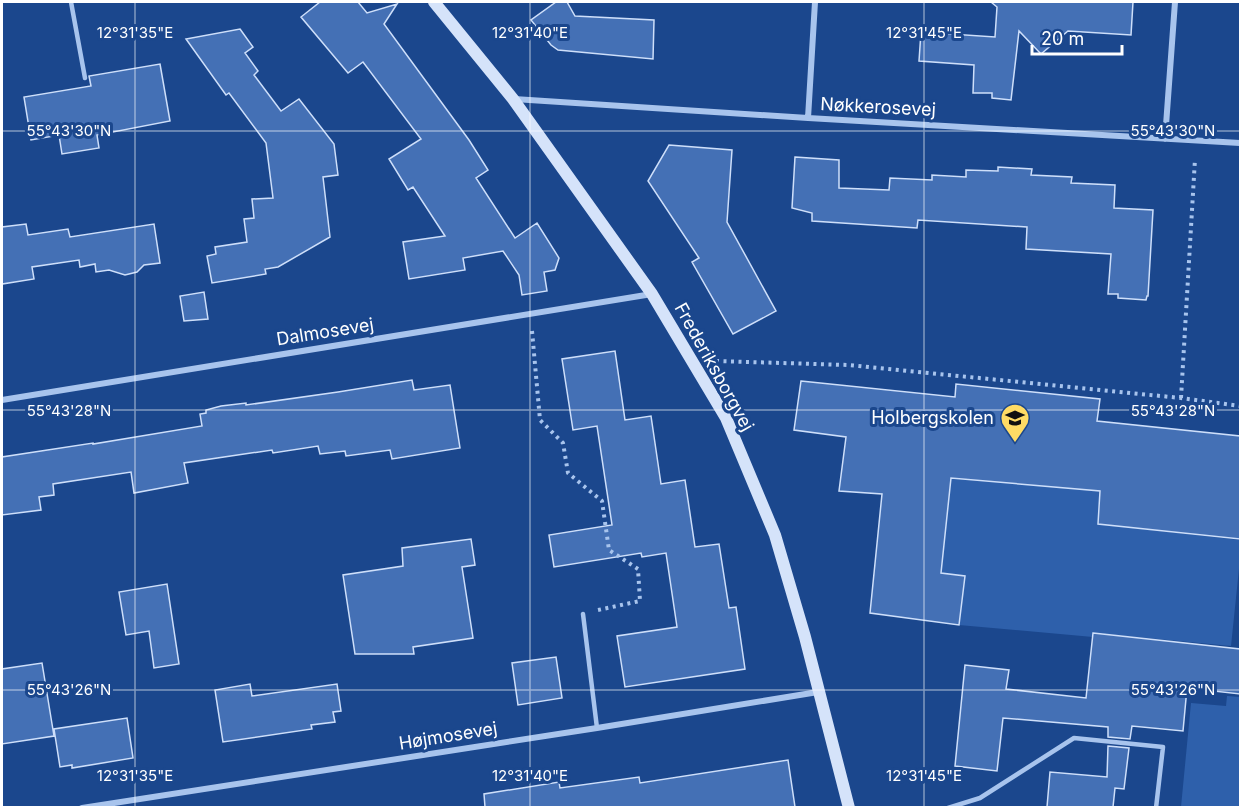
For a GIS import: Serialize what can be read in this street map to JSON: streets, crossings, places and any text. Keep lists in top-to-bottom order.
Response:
{
  "streets": {
    "street": [
      "Nøkkerosevej",
      "Dalmosevej",
      "Frederiksborgvej",
      "Højmosevej"
    ]
  },
  "crossings": [
    ["Nøkkerosevej", "Frederiksborgvej"],
    ["Dalmosevej", "Frederiksborgvej"],
    ["Frederiksborgvej", "Højmosevej"]
  ],
  "places": {
    "school or university": ["Holbergskolen"]
  },
  "scale_bar": "20 m",
  "coordinates": [
    "12°31'35\"E",
    "12°31'40\"E",
    "12°31'45\"E",
    "55°43'30\"N",
    "55°43'28\"N",
    "55°43'26\"N"
  ]
}
